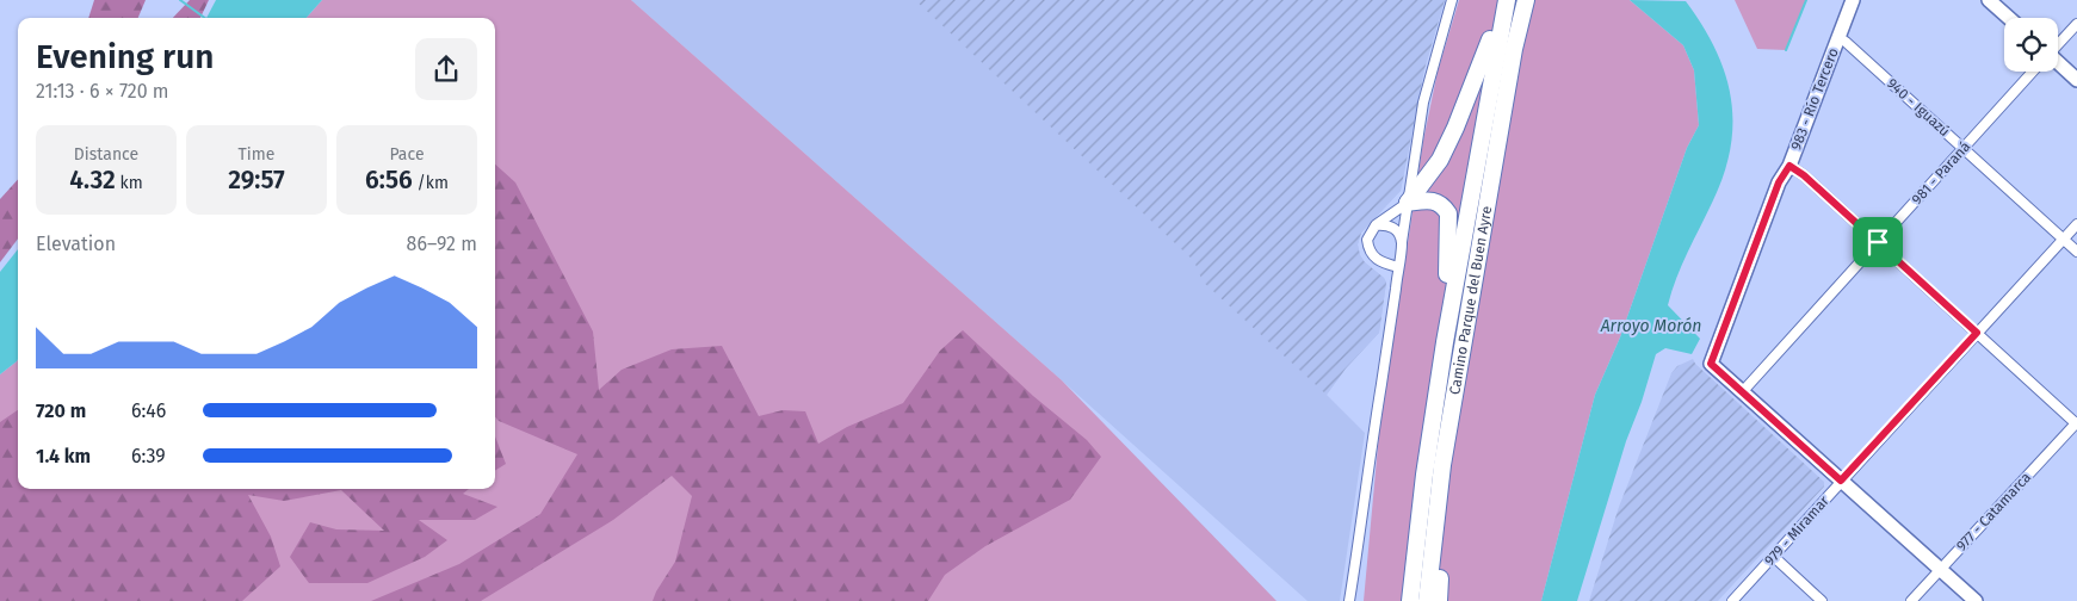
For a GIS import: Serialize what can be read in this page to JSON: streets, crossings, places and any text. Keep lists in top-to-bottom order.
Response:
{
  "streets": {
    "highway": ["Camino Parque del Buen Ayre"],
    "street": [
      "983 - Río Tercero",
      "940 - Iguazú",
      "981 - Paraná",
      "977 - Catamarca",
      "979 - Miramar"
    ]
  },
  "crossings": [
    ["983 - Río Tercero", "940 - Iguazú"],
    ["983 - Río Tercero", "981 - Paraná"],
    ["940 - Iguazú", "981 - Paraná"],
    ["940 - Iguazú", "979 - Miramar"]
  ],
  "water": ["Arroyo Morón"],
  "page": {
    "heading": ["Evening run", "21:13 · 6 × 720 m"],
    "stats": [
      ["Distance", "4.32 km"],
      ["Time", "29:57"],
      ["Pace", "6:56 /km"]
    ],
    "chart": ["Elevation", "86–92 m"],
    "list": [
      {
        "name": "720 m",
        "note": "6:46"
      },
      {
        "name": "1.4 km",
        "note": "6:39"
      }
    ]
  }
}
